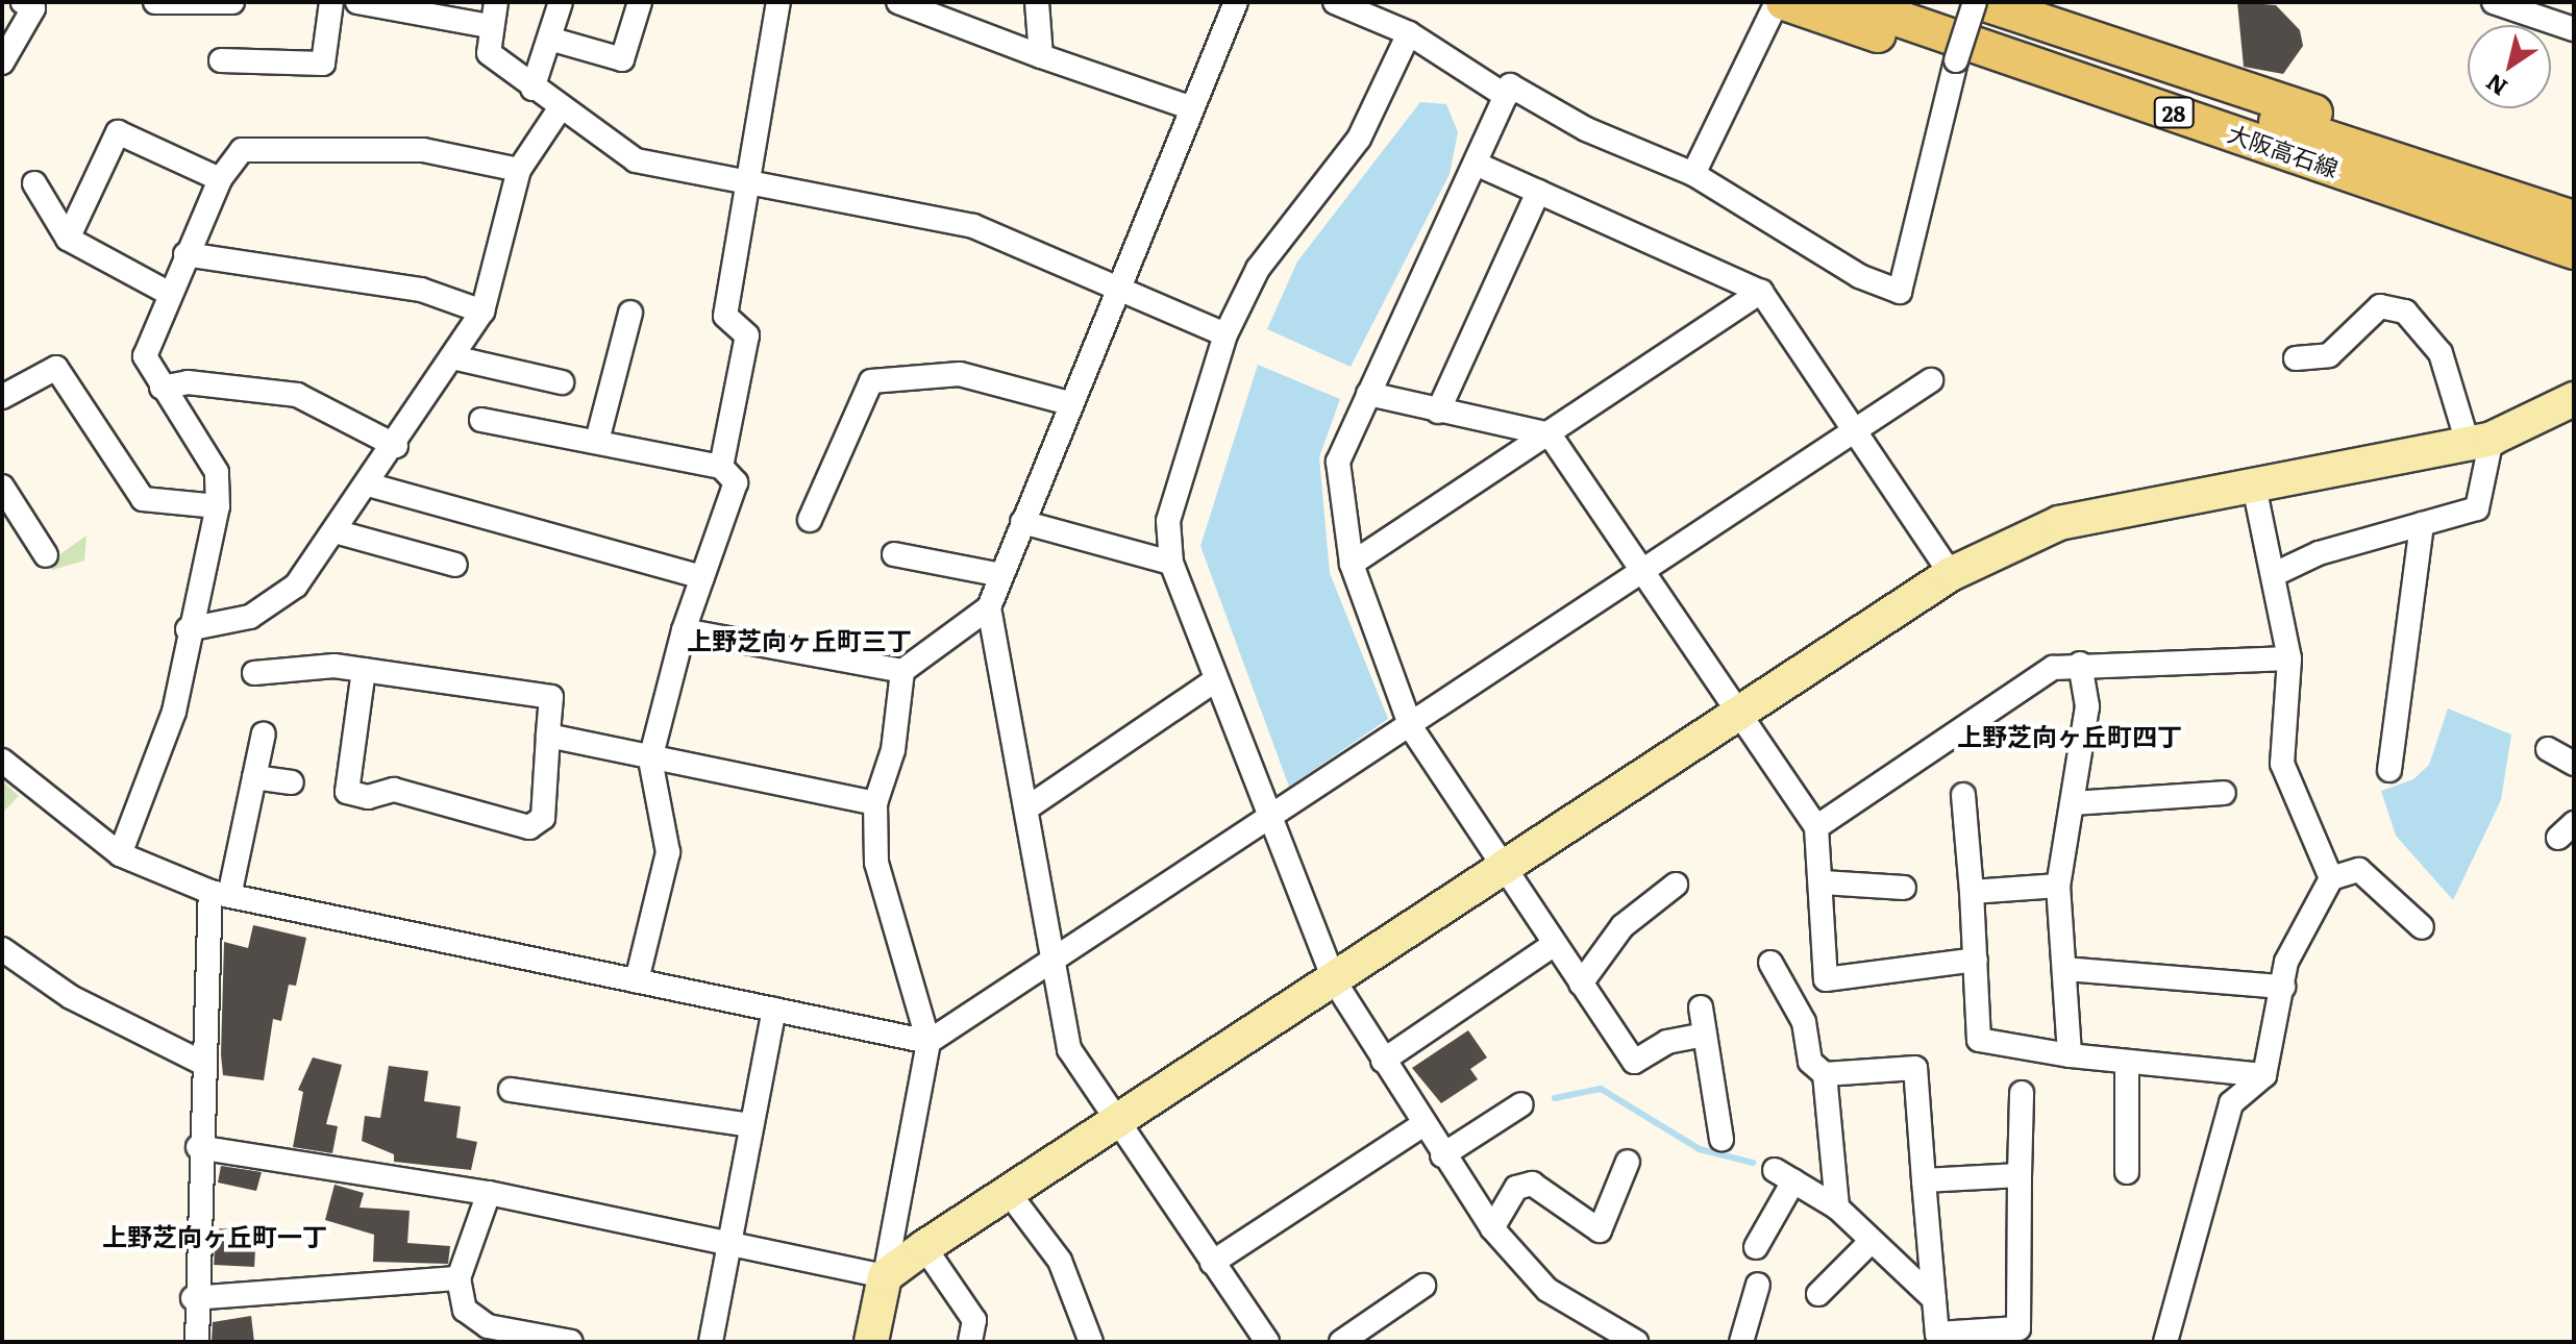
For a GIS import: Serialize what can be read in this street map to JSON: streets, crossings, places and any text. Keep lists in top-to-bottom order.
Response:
{
  "streets": {
    "main road": ["28", "大阪高石線"]
  },
  "districts": ["上野芝向ヶ丘町三丁", "上野芝向ヶ丘町四丁", "上野芝向ヶ丘町一丁"],
  "north": "bottom left"
}
